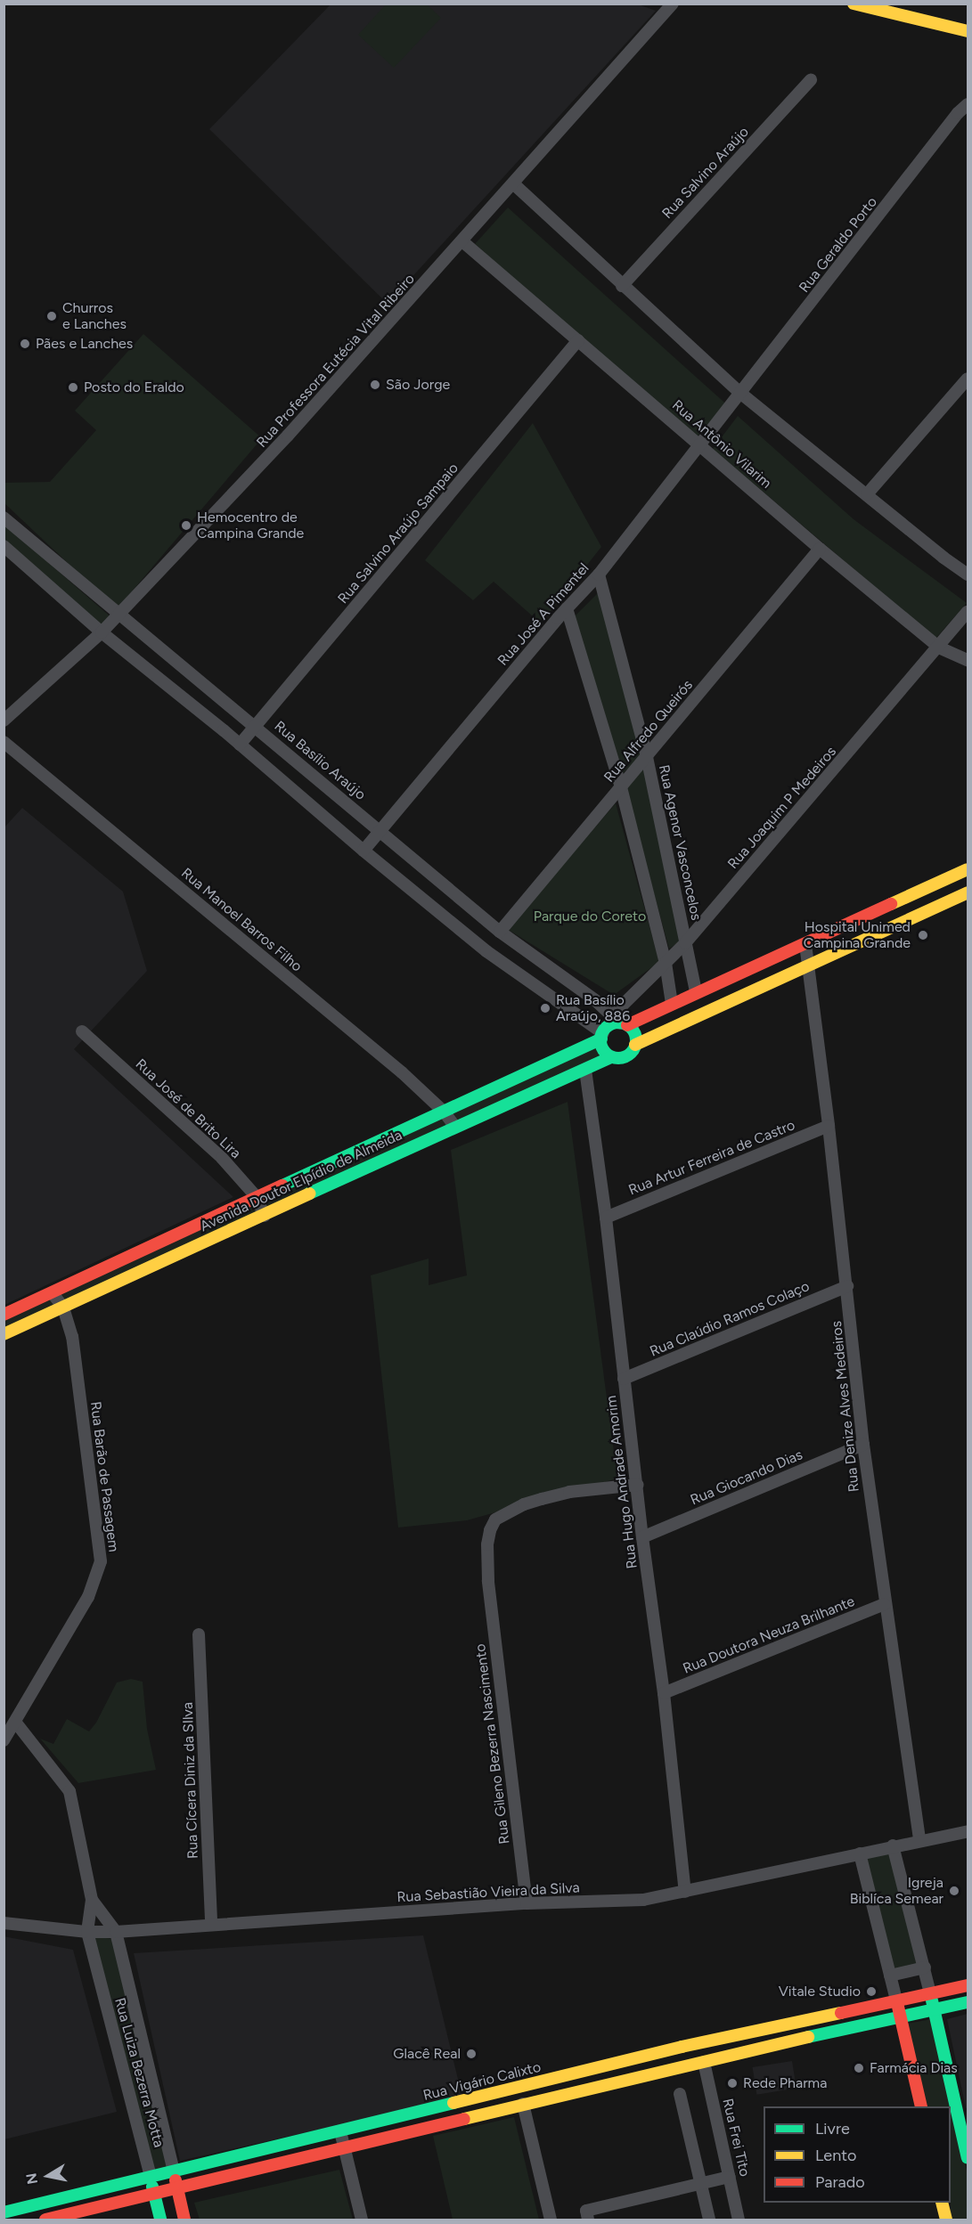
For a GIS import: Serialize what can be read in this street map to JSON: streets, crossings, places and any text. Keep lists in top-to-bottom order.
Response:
{
  "streets": {
    "main road": ["Avenida Doutor Elpídio de Almeida", "Rua Luiza Bezerra Motta", "Rua Vigário Calixto"],
    "street": [
      "Rua Salvino Araújo",
      "Rua Geraldo Porto",
      "Rua Professora Eutécia Vital Ribeiro",
      "Rua Antônio Vilarim",
      "Rua Salvino Araújo Sampaio",
      "Rua José A Pimentel",
      "Rua Alfredo Queirós",
      "Rua Basílio Araújo",
      "Rua Joaquim P Medeiros",
      "Rua Agenor Vasconcelos",
      "Rua Manoel Barros Filho",
      "Rua José de Brito Lira",
      "Rua Artur Ferreira de Castro",
      "Rua Claúdio Ramos Colaço",
      "Rua Denize Alves Medeiros",
      "Rua Barão de Passagem",
      "Rua Giocando Dias",
      "Rua Hugo Andrade Amorim",
      "Rua Doutora Neuza Brilhante",
      "Rua Gileno Bezerra Nascimento",
      "Rua Cícera Diniz da SIlva",
      "Rua Sebastião Vieira da Silva",
      "Rua Frei Tito"
    ]
  },
  "crossings": [
    ["Rua Geraldo Porto", "Rua José A Pimentel"],
    ["Rua Professora Eutécia Vital Ribeiro", "Rua Antônio Vilarim"],
    ["Rua Professora Eutécia Vital Ribeiro", "Rua Basílio Araújo"],
    ["Rua Antônio Vilarim", "Rua Salvino Araújo Sampaio"],
    ["Rua Antônio Vilarim", "Rua José A Pimentel"],
    ["Rua Antônio Vilarim", "Rua Alfredo Queirós"],
    ["Rua Antônio Vilarim", "Rua Joaquim P Medeiros"],
    ["Rua Salvino Araújo Sampaio", "Rua Basílio Araújo"],
    ["Rua José A Pimentel", "Rua Basílio Araújo"],
    ["Rua José A Pimentel", "Rua Agenor Vasconcelos"],
    ["Rua Alfredo Queirós", "Rua Basílio Araújo"],
    ["Rua Alfredo Queirós", "Rua Agenor Vasconcelos"],
    ["Rua Basílio Araújo", "Rua Joaquim P Medeiros"],
    ["Rua Basílio Araújo", "Avenida Doutor Elpídio de Almeida"],
    ["Rua Joaquim P Medeiros", "Rua Agenor Vasconcelos"],
    ["Rua Joaquim P Medeiros", "Avenida Doutor Elpídio de Almeida"],
    ["Rua Manoel Barros Filho", "Avenida Doutor Elpídio de Almeida"],
    ["Rua José de Brito Lira", "Avenida Doutor Elpídio de Almeida"],
    ["Rua Artur Ferreira de Castro", "Rua Denize Alves Medeiros"],
    ["Rua Artur Ferreira de Castro", "Rua Hugo Andrade Amorim"],
    ["Avenida Doutor Elpídio de Almeida", "Rua Barão de Passagem"],
    ["Avenida Doutor Elpídio de Almeida", "Rua Hugo Andrade Amorim"],
    ["Rua Claúdio Ramos Colaço", "Rua Denize Alves Medeiros"],
    ["Rua Claúdio Ramos Colaço", "Rua Hugo Andrade Amorim"],
    ["Rua Denize Alves Medeiros", "Rua Giocando Dias"],
    ["Rua Denize Alves Medeiros", "Rua Doutora Neuza Brilhante"],
    ["Rua Denize Alves Medeiros", "Rua Sebastião Vieira da Silva"],
    ["Rua Giocando Dias", "Rua Hugo Andrade Amorim"],
    ["Rua Hugo Andrade Amorim", "Rua Doutora Neuza Brilhante"],
    ["Rua Hugo Andrade Amorim", "Rua Gileno Bezerra Nascimento"],
    ["Rua Hugo Andrade Amorim", "Rua Sebastião Vieira da Silva"],
    ["Rua Gileno Bezerra Nascimento", "Rua Sebastião Vieira da Silva"],
    ["Rua Cícera Diniz da SIlva", "Rua Sebastião Vieira da Silva"],
    ["Rua Sebastião Vieira da Silva", "Rua Luiza Bezerra Motta"],
    ["Rua Luiza Bezerra Motta", "Rua Vigário Calixto"]
  ],
  "parks": ["Parque do Coreto"],
  "places": [
    "Churros e Lanches",
    "Pães e Lanches",
    "São Jorge",
    "Posto do Eraldo",
    "Hemocentro de Campina Grande",
    "Hospital Unimed Campina Grande",
    "Rua Basílio Araújo, 886",
    "Igreja Biblíca Semear",
    "Vitale Studio",
    "Glacê Real",
    "Farmácia Dias",
    "Rede Pharma"
  ],
  "legend": ["Livre", "Lento", "Parado"],
  "north": "left"
}
